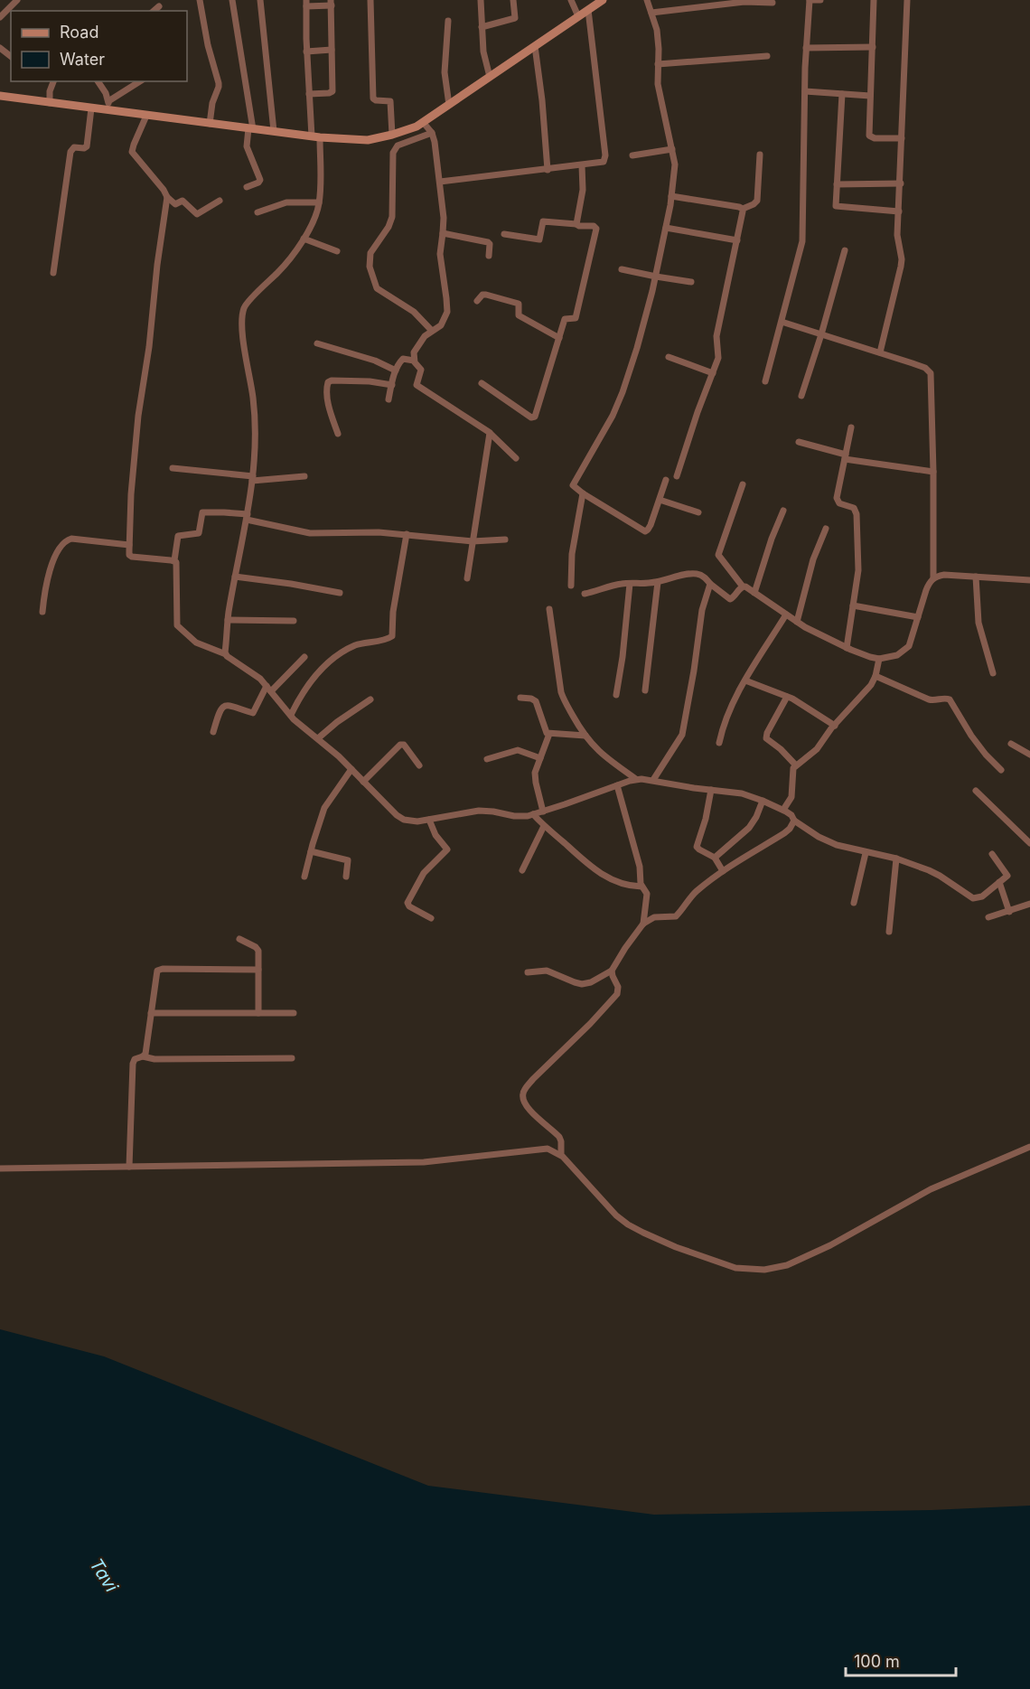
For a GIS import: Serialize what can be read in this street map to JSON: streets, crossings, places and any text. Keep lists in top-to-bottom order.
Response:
{
  "water": ["Tavi"],
  "legend": ["Road", "Water"],
  "scale_bar": "100 m"
}
